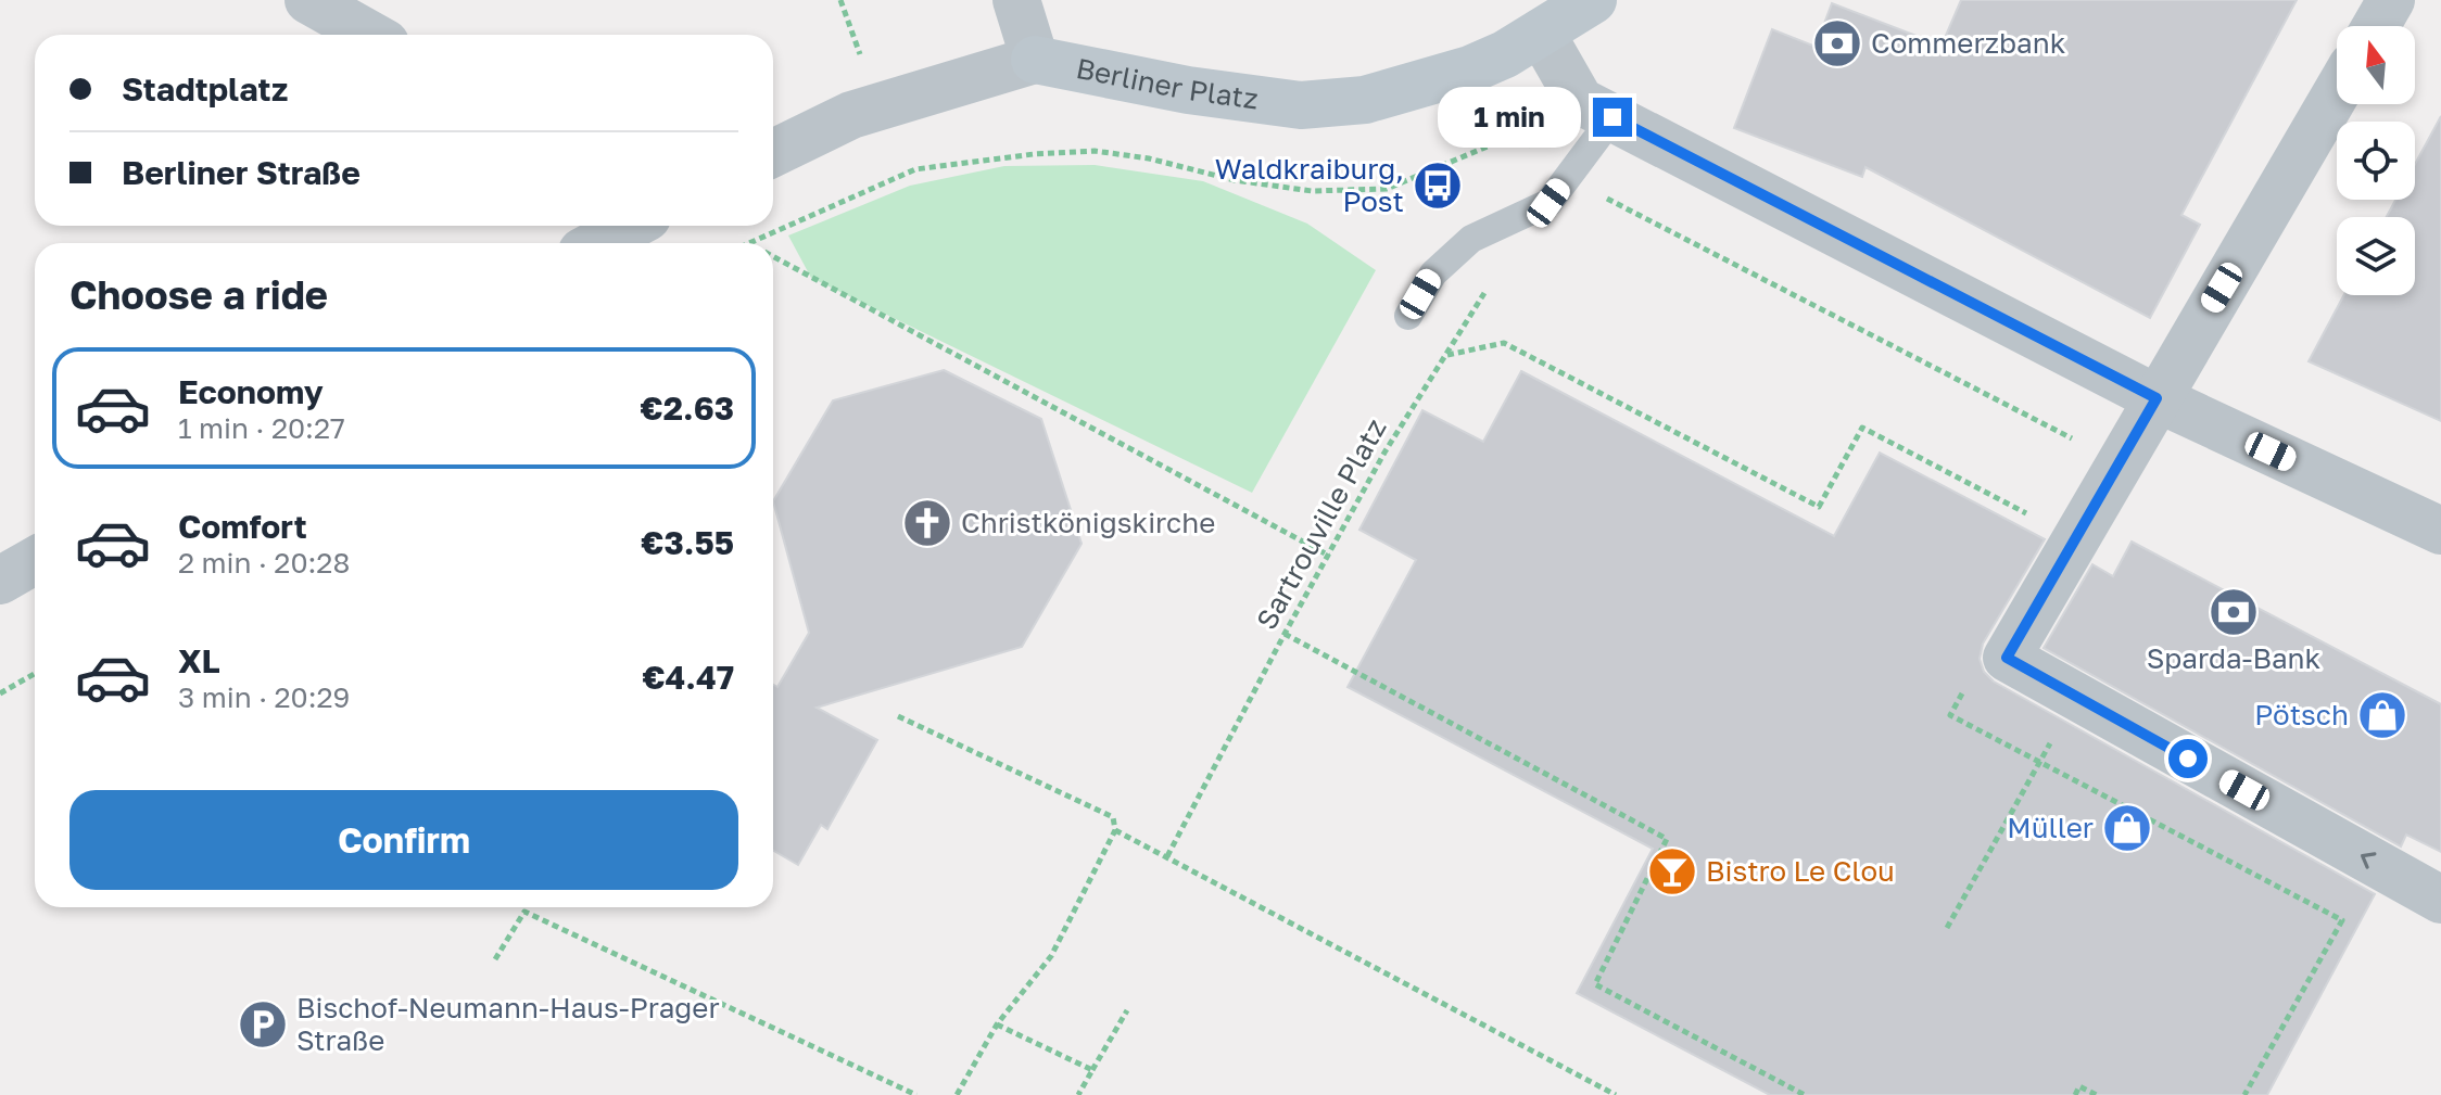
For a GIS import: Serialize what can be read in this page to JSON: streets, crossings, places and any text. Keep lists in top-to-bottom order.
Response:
{
  "streets": {
    "street": ["Berliner Platz"],
    "path": ["Sartrouville Platz"]
  },
  "places": {
    "bank": ["Commerzbank", "Sparda-Bank"],
    "bus stop": ["Waldkraiburg, Post"],
    "church": ["Christkönigskirche"],
    "shop": ["Pötsch", "Müller"],
    "bar": ["Bistro Le Clou"],
    "parking": ["Bischof-Neumann-Haus-Prager Straße"]
  },
  "north": "top",
  "page": {
    "banner": ["Stadtplatz", "Berliner Straße"],
    "bubble": "1 min",
    "heading": "Choose a ride",
    "list": [
      {
        "name": "Economy",
        "note": "1 min · 20:27",
        "value": "€2.63"
      },
      {
        "name": "Comfort",
        "note": "2 min · 20:28",
        "value": "€3.55"
      },
      {
        "name": "XL",
        "note": "3 min · 20:29",
        "value": "€4.47"
      }
    ],
    "buttons": "Confirm"
  }
}
